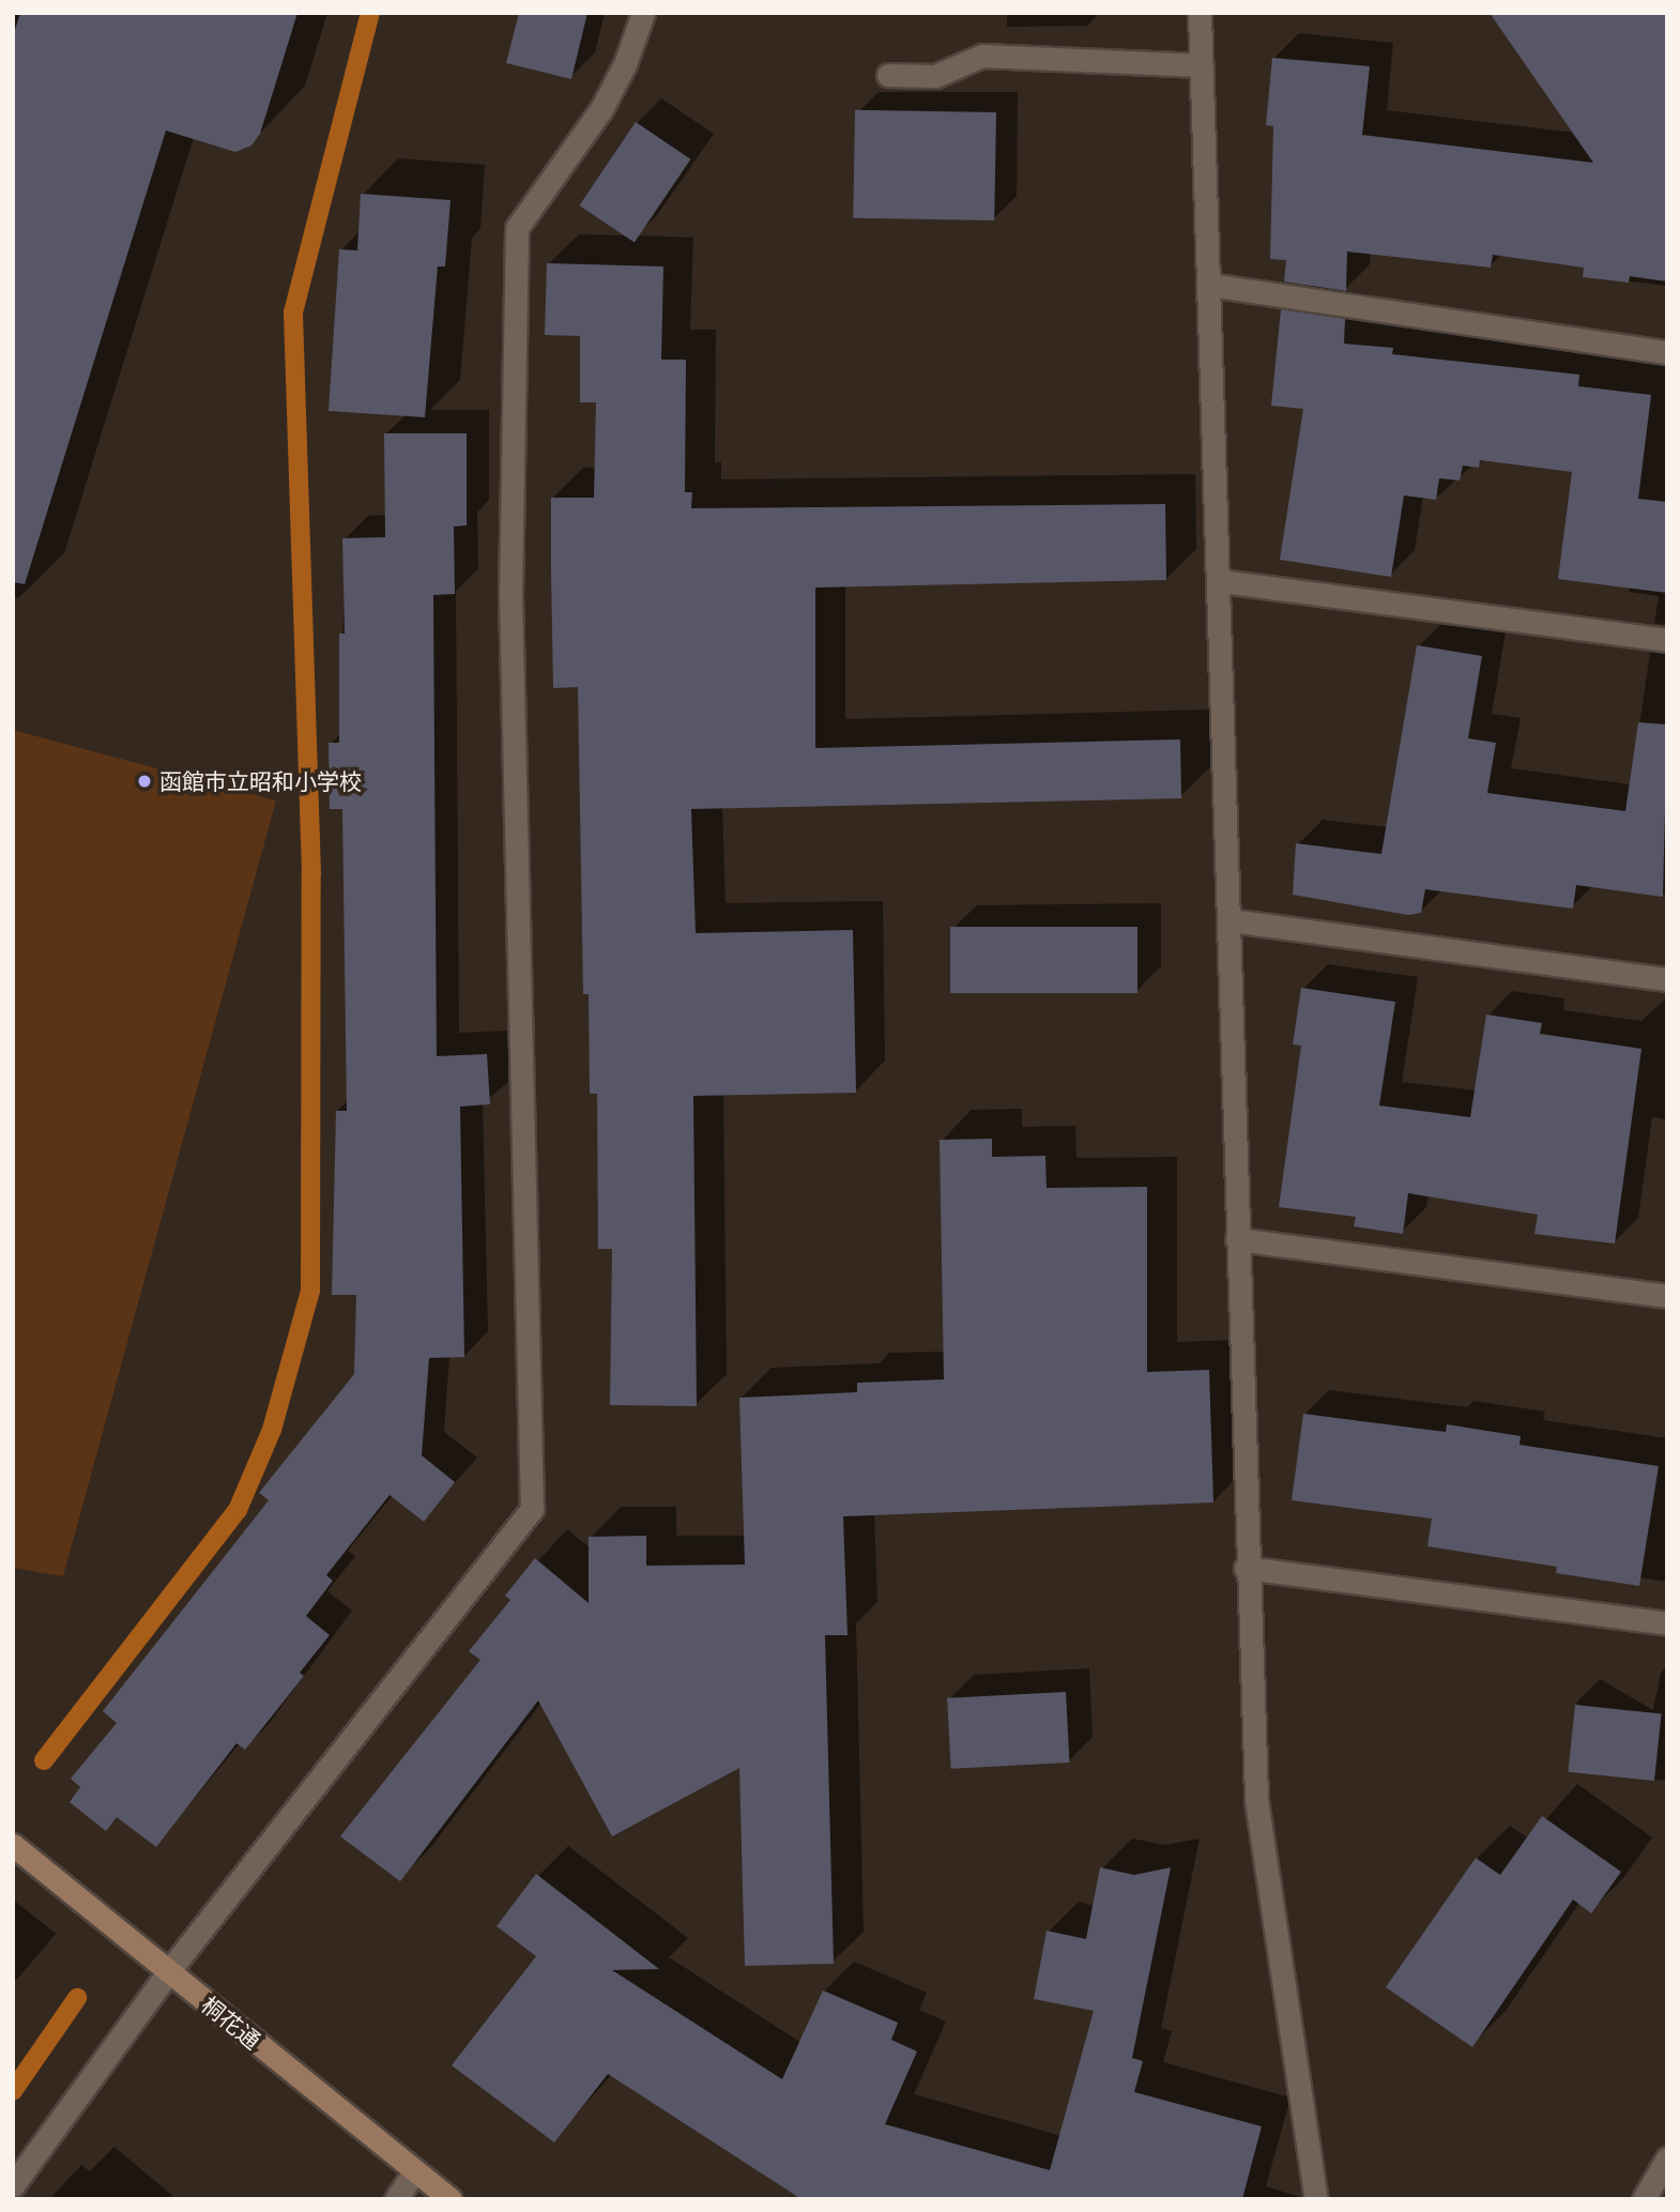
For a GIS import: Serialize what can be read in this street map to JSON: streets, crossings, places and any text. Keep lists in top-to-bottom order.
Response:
{
  "streets": {
    "street": ["桐花通"]
  },
  "places": ["函館市立昭和小学校"]
}
